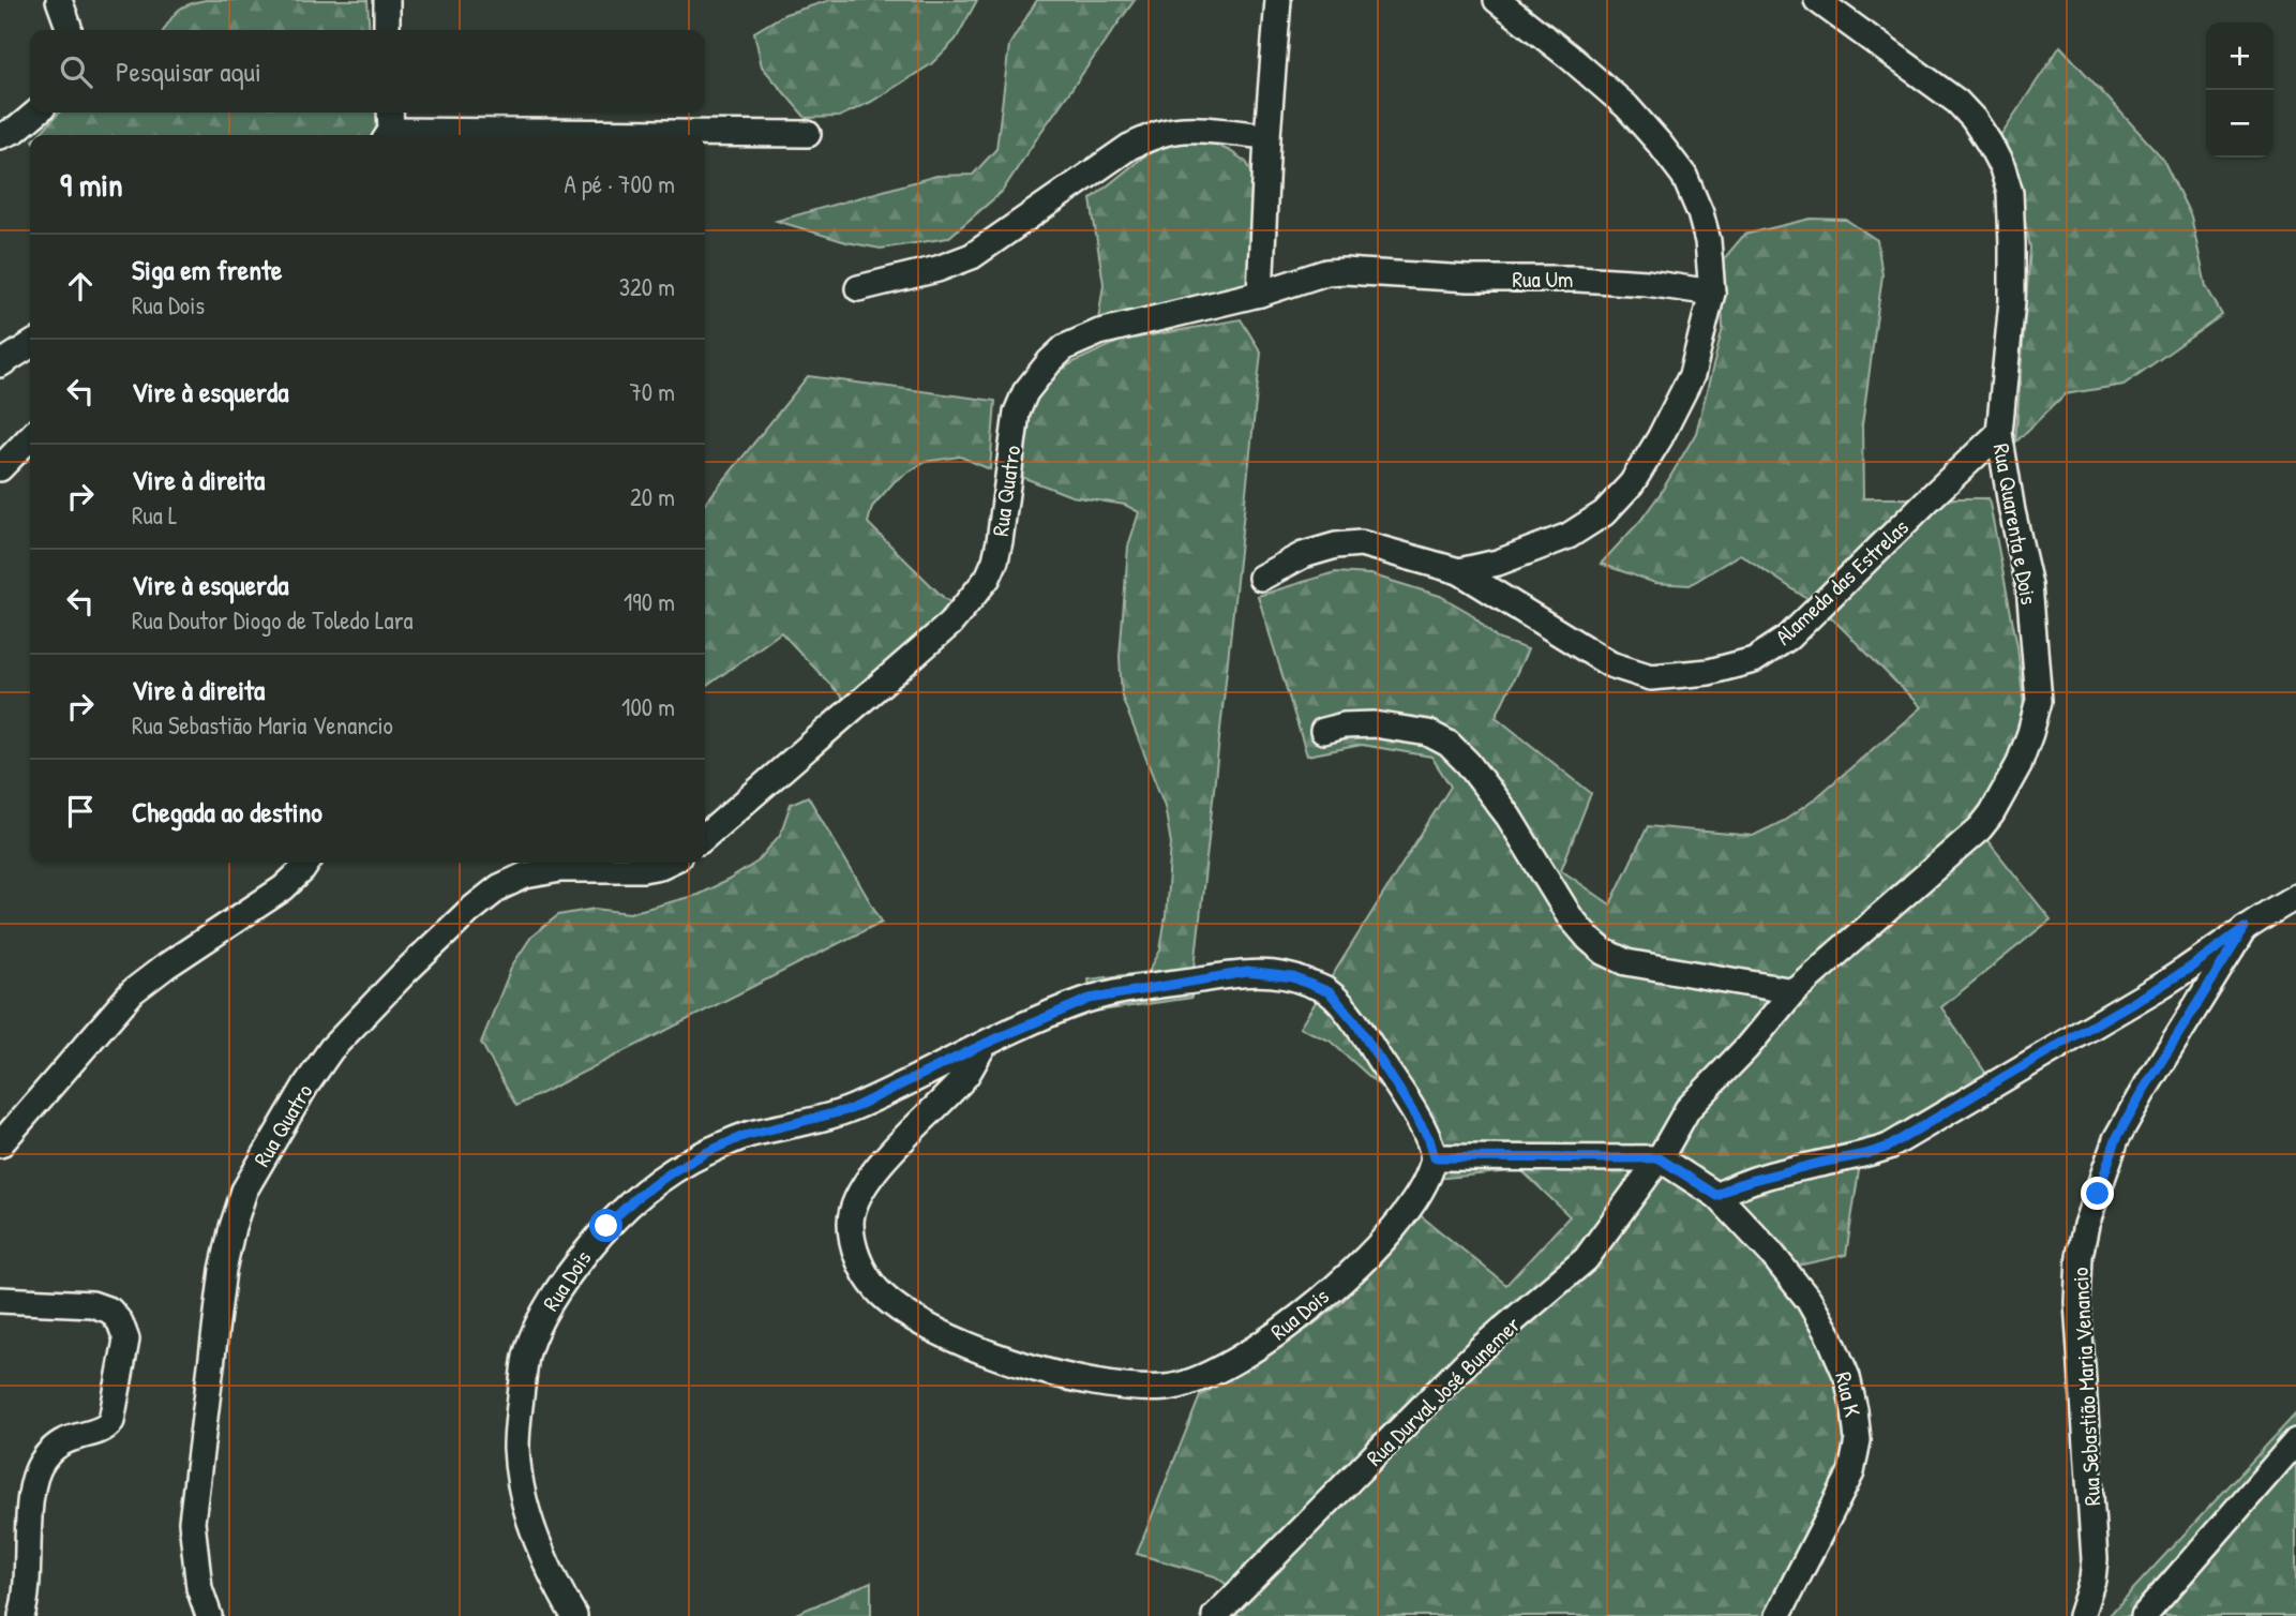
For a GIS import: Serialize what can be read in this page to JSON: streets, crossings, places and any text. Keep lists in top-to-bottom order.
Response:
{
  "streets": {
    "street": [
      "Rua Um",
      "Rua Quatro",
      "Rua Quarenta e Dois",
      "Alameda das Estrelas",
      "Rua Dois",
      "Rua Sebastião Maria Venancio",
      "Rua Durval José Bunemer",
      "Rua K"
    ]
  },
  "crossings": [
    ["Rua Um", "Rua Quatro"],
    ["Rua Quarenta e Dois", "Alameda das Estrelas"],
    ["Rua Quarenta e Dois", "Rua Durval José Bunemer"],
    ["Rua Quarenta e Dois", "Rua K"],
    ["Rua Durval José Bunemer", "Rua K"]
  ],
  "page": {
    "map_buttons": ["+", "−"],
    "search": "Pesquisar aqui",
    "heading": ["9 min", "A pé · 700 m"],
    "list": [
      ["Siga em frente", "Rua Dois", "320 m"],
      ["Vire à esquerda", "70 m"],
      ["Vire à direita", "Rua L", "20 m"],
      ["Vire à esquerda", "Rua Doutor Diogo de Toledo Lara", "190 m"],
      ["Vire à direita", "Rua Sebastião Maria Venancio", "100 m"],
      "Chegada ao destino"
    ]
  }
}
